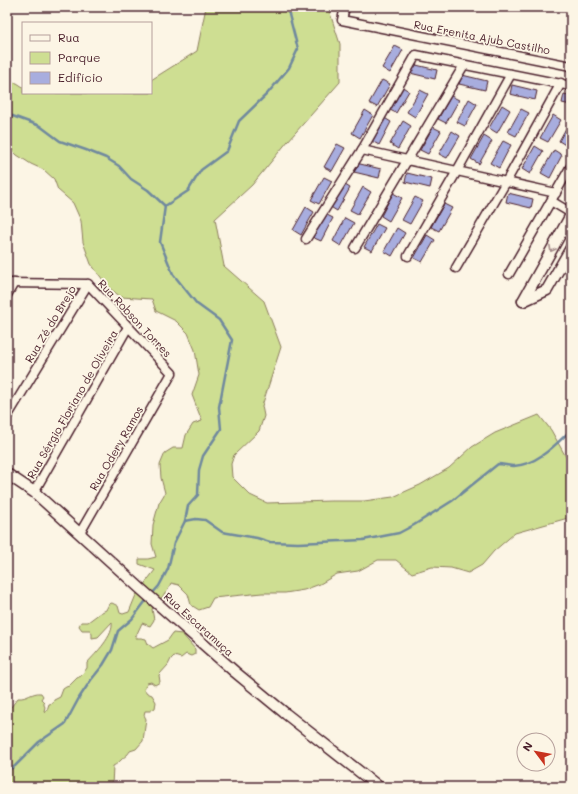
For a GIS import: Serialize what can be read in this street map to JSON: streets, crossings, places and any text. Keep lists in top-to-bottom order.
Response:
{
  "streets": {
    "street": [
      "Rua Erenita Ajub Castilho",
      "Rua Robson Torres",
      "Rua Zé do Brejo",
      "Rua Sérgio Floriano de Oliveira",
      "Rua Odery Ramos",
      "Rua Escaramuça"
    ]
  },
  "crossings": [
    ["Rua Robson Torres", "Rua Zé do Brejo"],
    ["Rua Robson Torres", "Rua Sérgio Floriano de Oliveira"],
    ["Rua Robson Torres", "Rua Odery Ramos"],
    ["Rua Sérgio Floriano de Oliveira", "Rua Escaramuça"],
    ["Rua Odery Ramos", "Rua Escaramuça"]
  ],
  "legend": ["Rua", "Parque", "Edifício"],
  "north": "top left"
}
